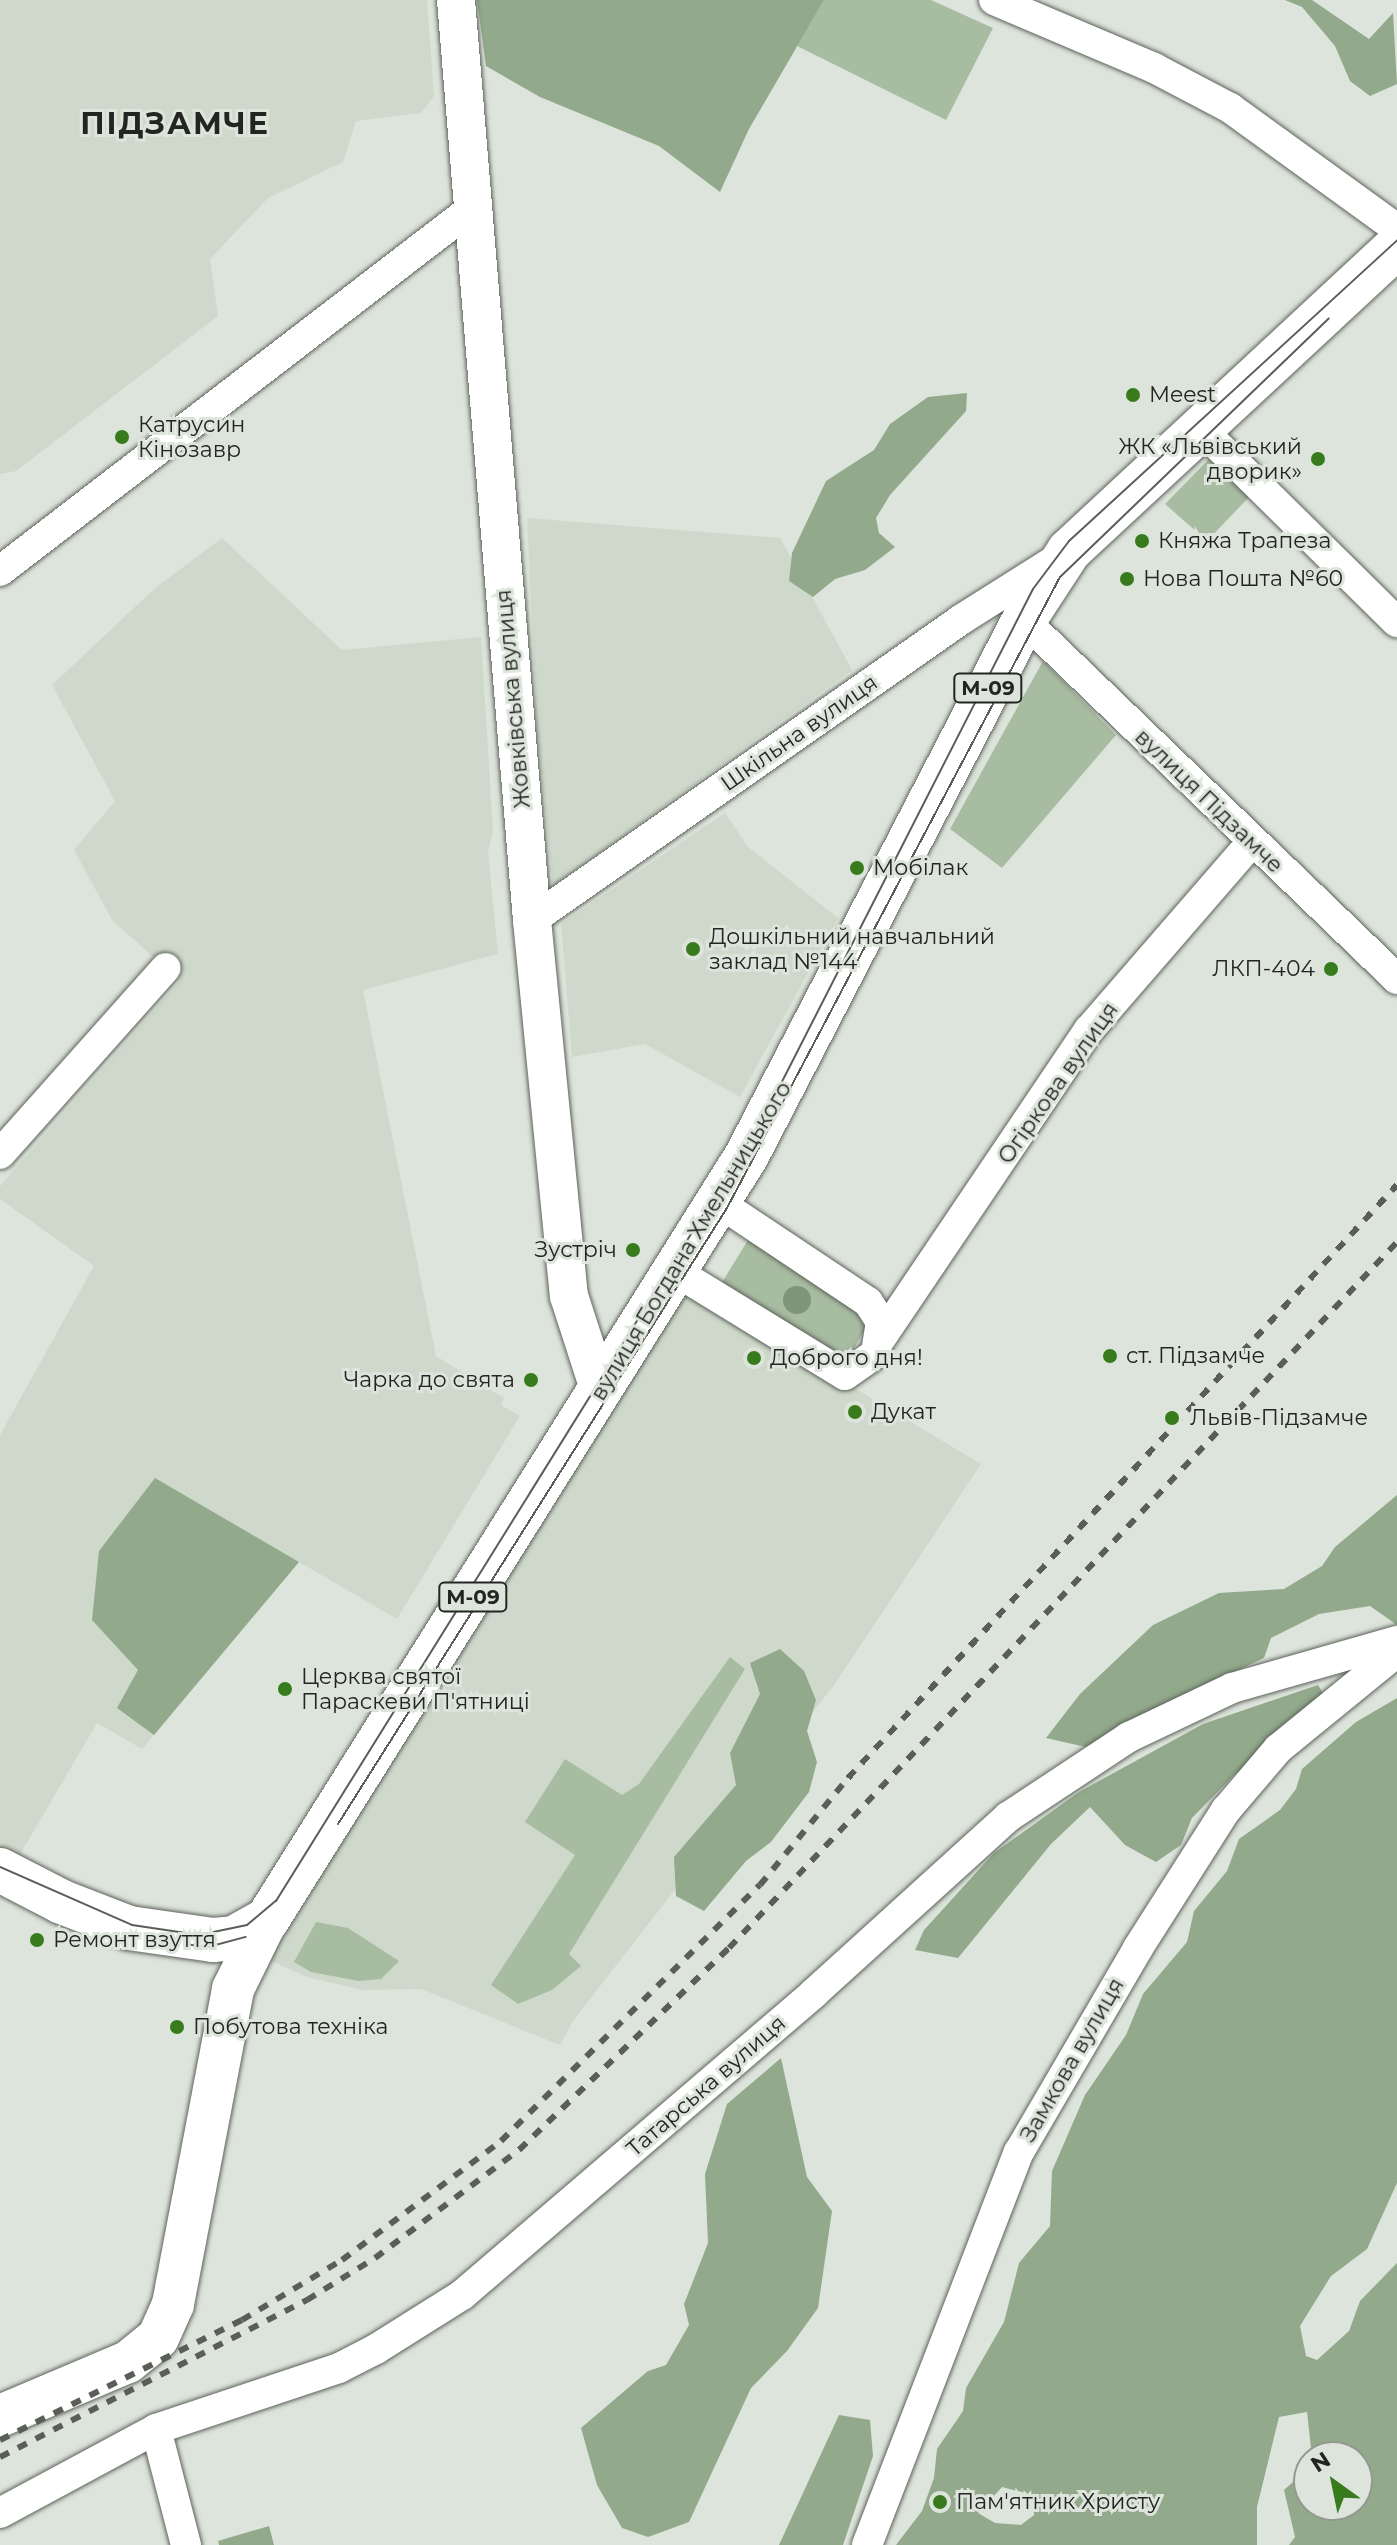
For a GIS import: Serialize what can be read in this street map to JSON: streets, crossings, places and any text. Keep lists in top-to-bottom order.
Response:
{
  "streets": {
    "main road": ["М-09", "вулиця Богдана Хмельницького"],
    "street": [
      "Жовківська вулиця",
      "Шкільна вулиця",
      "вулиця Підзамче",
      "Огіркова вулиця",
      "Замкова вулиця",
      "Татарська вулиця"
    ]
  },
  "crossings": [
    ["Жовківська вулиця", "Шкільна вулиця"],
    ["Жовківська вулиця", "вулиця Богдана Хмельницького"],
    ["Шкільна вулиця", "вулиця Богдана Хмельницького"],
    ["вулиця Підзамче", "Огіркова вулиця"],
    ["вулиця Підзамче", "вулиця Богдана Хмельницького"],
    ["Огіркова вулиця", "вулиця Богдана Хмельницького"]
  ],
  "districts": ["ПІДЗАМЧЕ"],
  "places": [
    "Meest",
    "Катрусин Кінозавр",
    "ЖК «Львівський дворик»",
    "Княжа Трапеза",
    "Нова Пошта №60",
    "Мобілак",
    "Дошкільний навчальний заклад №144",
    "ЛКП-404",
    "Зустріч",
    "ст. Підзамче",
    "Доброго дня!",
    "Чарка до святa",
    "Дукат",
    "Львів-Підзамче",
    "Церква святої Параскеви П'ятниці",
    "Ремонт взуття",
    "Побутова техніка",
    "Пам'ятник Христу"
  ],
  "north": "top left"
}
